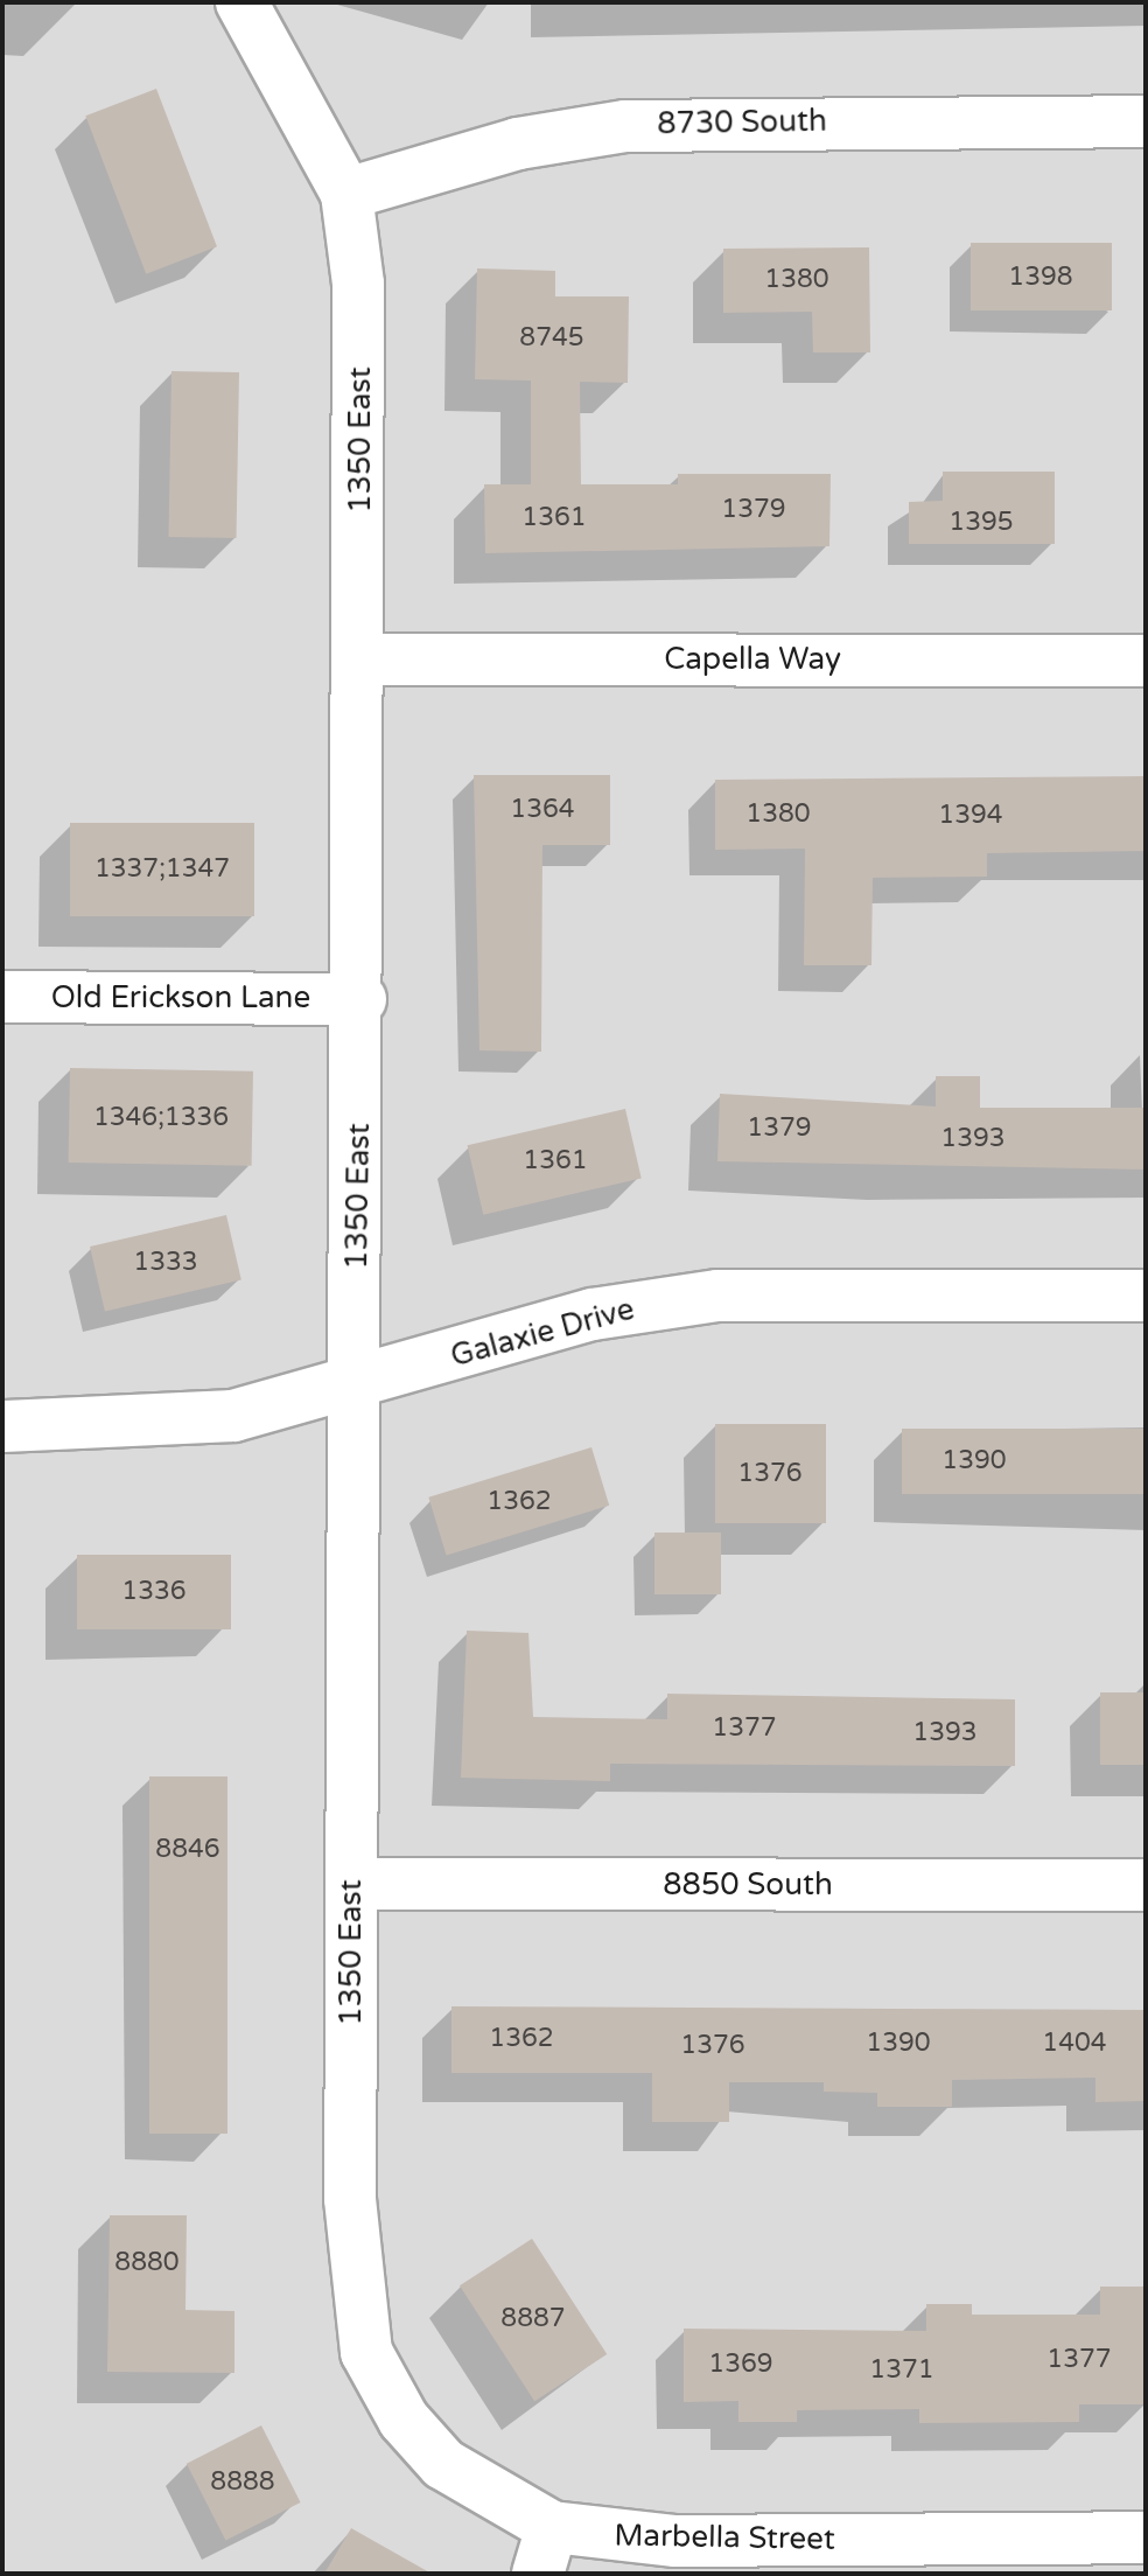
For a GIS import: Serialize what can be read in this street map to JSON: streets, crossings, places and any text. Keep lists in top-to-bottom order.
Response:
{
  "streets": {
    "street": [
      "8730 South",
      "1350 East",
      "Capella Way",
      "Old Erickson Lane",
      "Galaxie Drive",
      "8850 South",
      "Marbella Street"
    ]
  },
  "crossings": [
    ["8730 South", "1350 East"],
    ["1350 East", "Capella Way"],
    ["1350 East", "Old Erickson Lane"],
    ["1350 East", "Galaxie Drive"],
    ["1350 East", "8850 South"],
    ["1350 East", "Marbella Street"]
  ],
  "house_numbers": [
    "1398",
    "1380",
    "8745",
    "1379",
    "1361",
    "1395",
    "1364",
    "1380",
    "1394",
    "1337;1347",
    "1346;1336",
    "1379",
    "1393",
    "1361",
    "1333",
    "1390",
    "1376",
    "1362",
    "1336",
    "1377",
    "1393",
    "8846",
    "1362",
    "1390",
    "1404",
    "1376",
    "8880",
    "8887",
    "1377",
    "1369",
    "1371",
    "8888"
  ]
}
